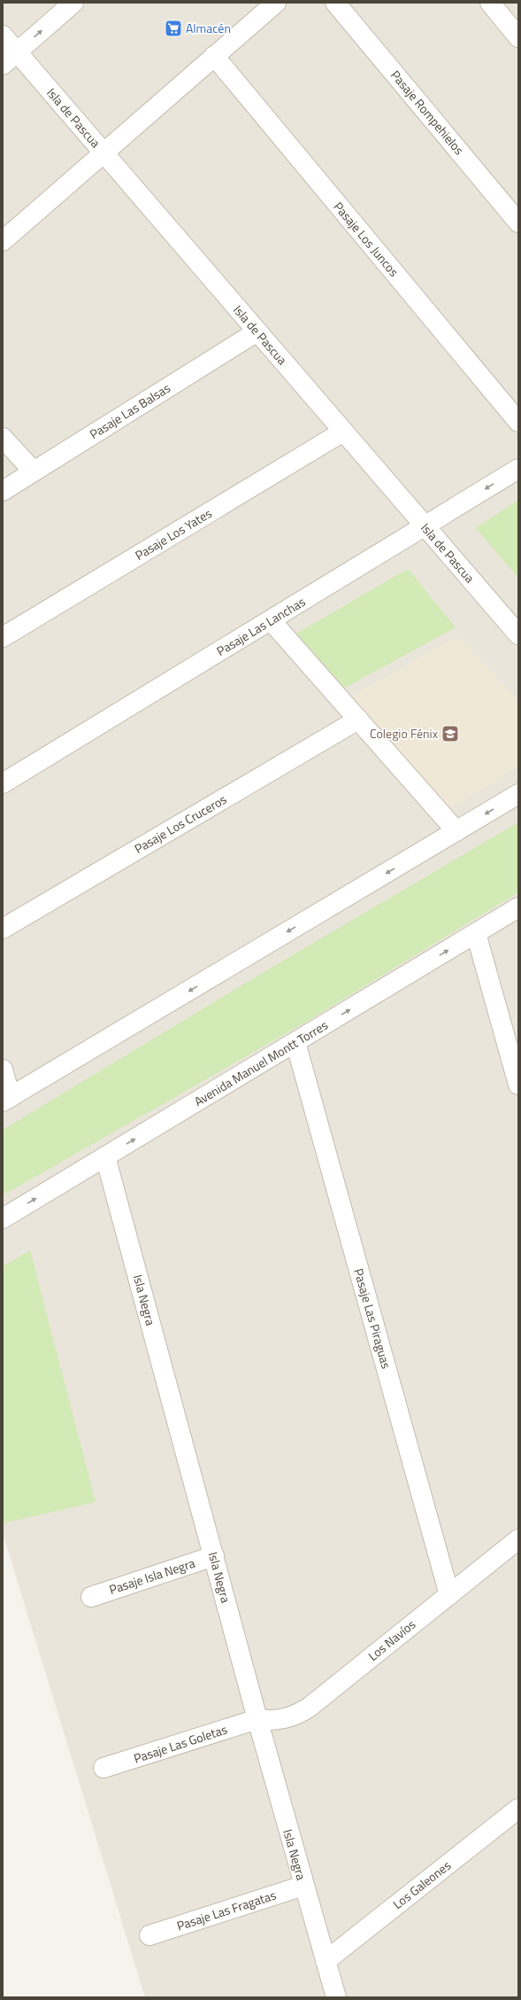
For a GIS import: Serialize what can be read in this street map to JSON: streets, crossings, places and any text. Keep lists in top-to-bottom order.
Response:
{
  "streets": {
    "street": [
      "Pasaje Rompehielos",
      "Isla de Pascua",
      "Pasaje Los Juncos",
      "Pasaje Las Balsas",
      "Pasaje Los Yates",
      "Pasaje Las Lanchas",
      "Pasaje Los Cruceros",
      "Avenida Manuel Montt Torres",
      "Isla Negra",
      "Pasaje Las Piraguas",
      "Pasaje Isla Negra",
      "Los Navíos",
      "Pasaje Las Goletas",
      "Los Galeones",
      "Pasaje Las Fragatas"
    ]
  },
  "crossings": [
    ["Isla de Pascua", "Pasaje Las Balsas"],
    ["Isla de Pascua", "Pasaje Los Yates"],
    ["Isla de Pascua", "Pasaje Las Lanchas"],
    ["Avenida Manuel Montt Torres", "Isla Negra"],
    ["Avenida Manuel Montt Torres", "Pasaje Las Piraguas"],
    ["Isla Negra", "Pasaje Isla Negra"],
    ["Isla Negra", "Los Navíos"],
    ["Isla Negra", "Pasaje Las Goletas"],
    ["Isla Negra", "Los Galeones"],
    ["Isla Negra", "Pasaje Las Fragatas"],
    ["Pasaje Las Piraguas", "Los Navíos"],
    ["Los Navíos", "Pasaje Las Goletas"]
  ],
  "places": {
    "supermarket": ["Almacén"],
    "school or university": ["Colegio Fénix"]
  }
}
